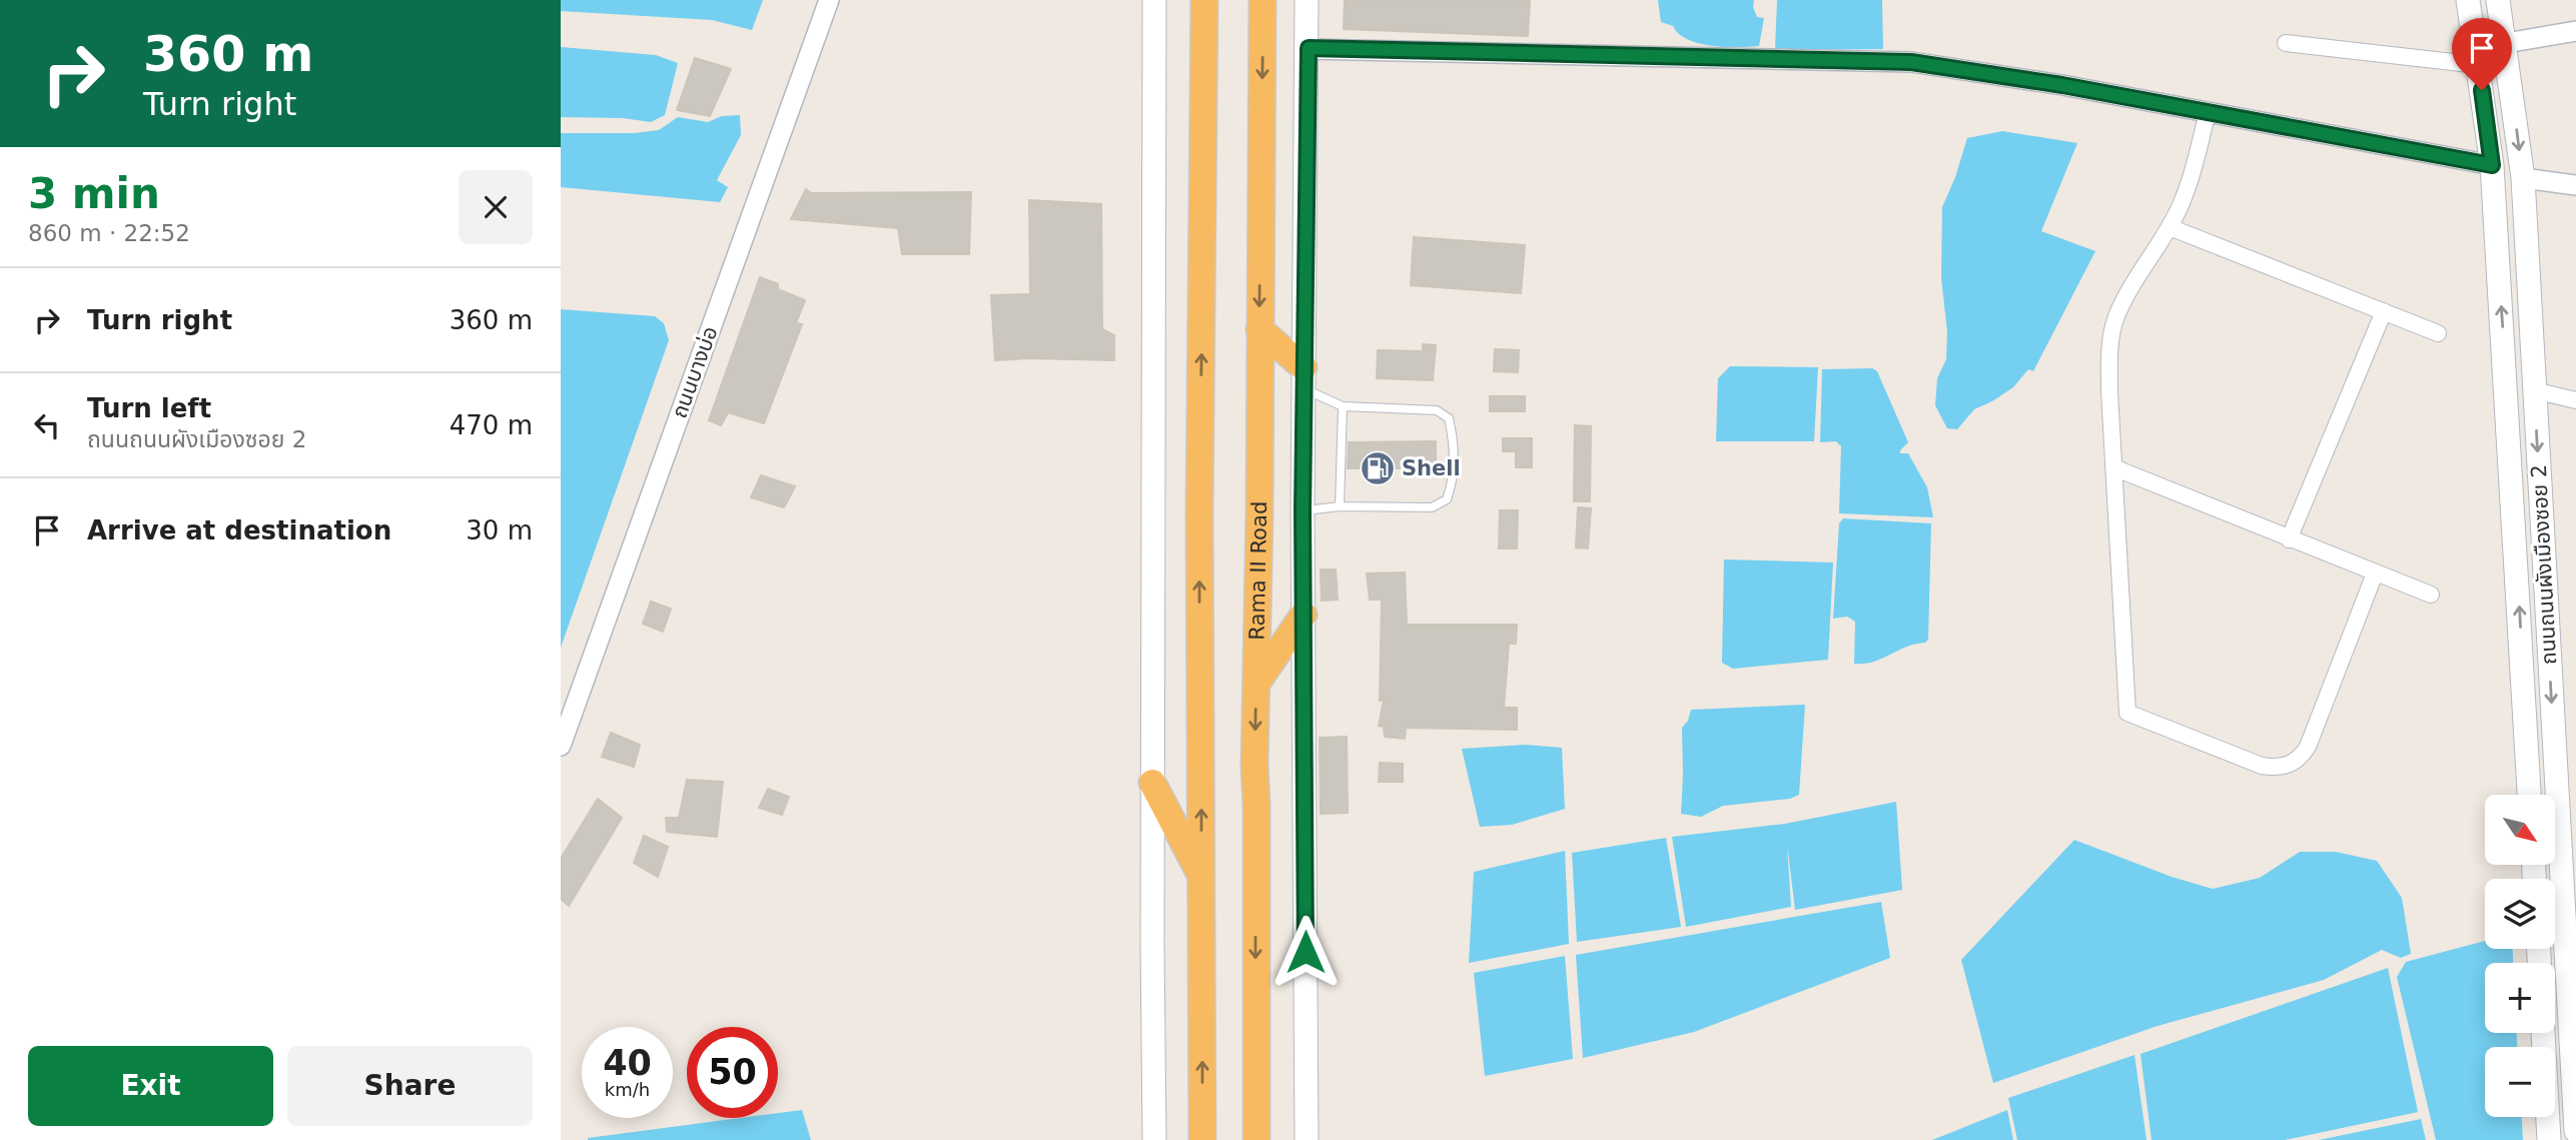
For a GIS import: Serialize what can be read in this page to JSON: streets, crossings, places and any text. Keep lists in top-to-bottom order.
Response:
{
  "streets": {
    "highway": ["Rama II Road"],
    "main road": ["ถนนถนนผังเมืองซอย 2"],
    "street": ["ถนนบางบ่อ"]
  },
  "places": {
    "fuel station": ["Shell"]
  },
  "north": "bottom right",
  "page": {
    "turn": ["360 m", "Turn right"],
    "heading": ["3 min", "860 m · 22:52"],
    "list": [
      {
        "name": "Turn right",
        "value": "360 m"
      },
      {
        "name": "Turn left",
        "note": "ถนนถนนผังเมืองซอย 2",
        "value": "470 m"
      },
      {
        "name": "Arrive at destination",
        "value": "30 m"
      }
    ],
    "map_buttons": ["+", "−"],
    "speed": "40 km/h",
    "limit": "50",
    "buttons": ["Exit", "Share"]
  }
}
